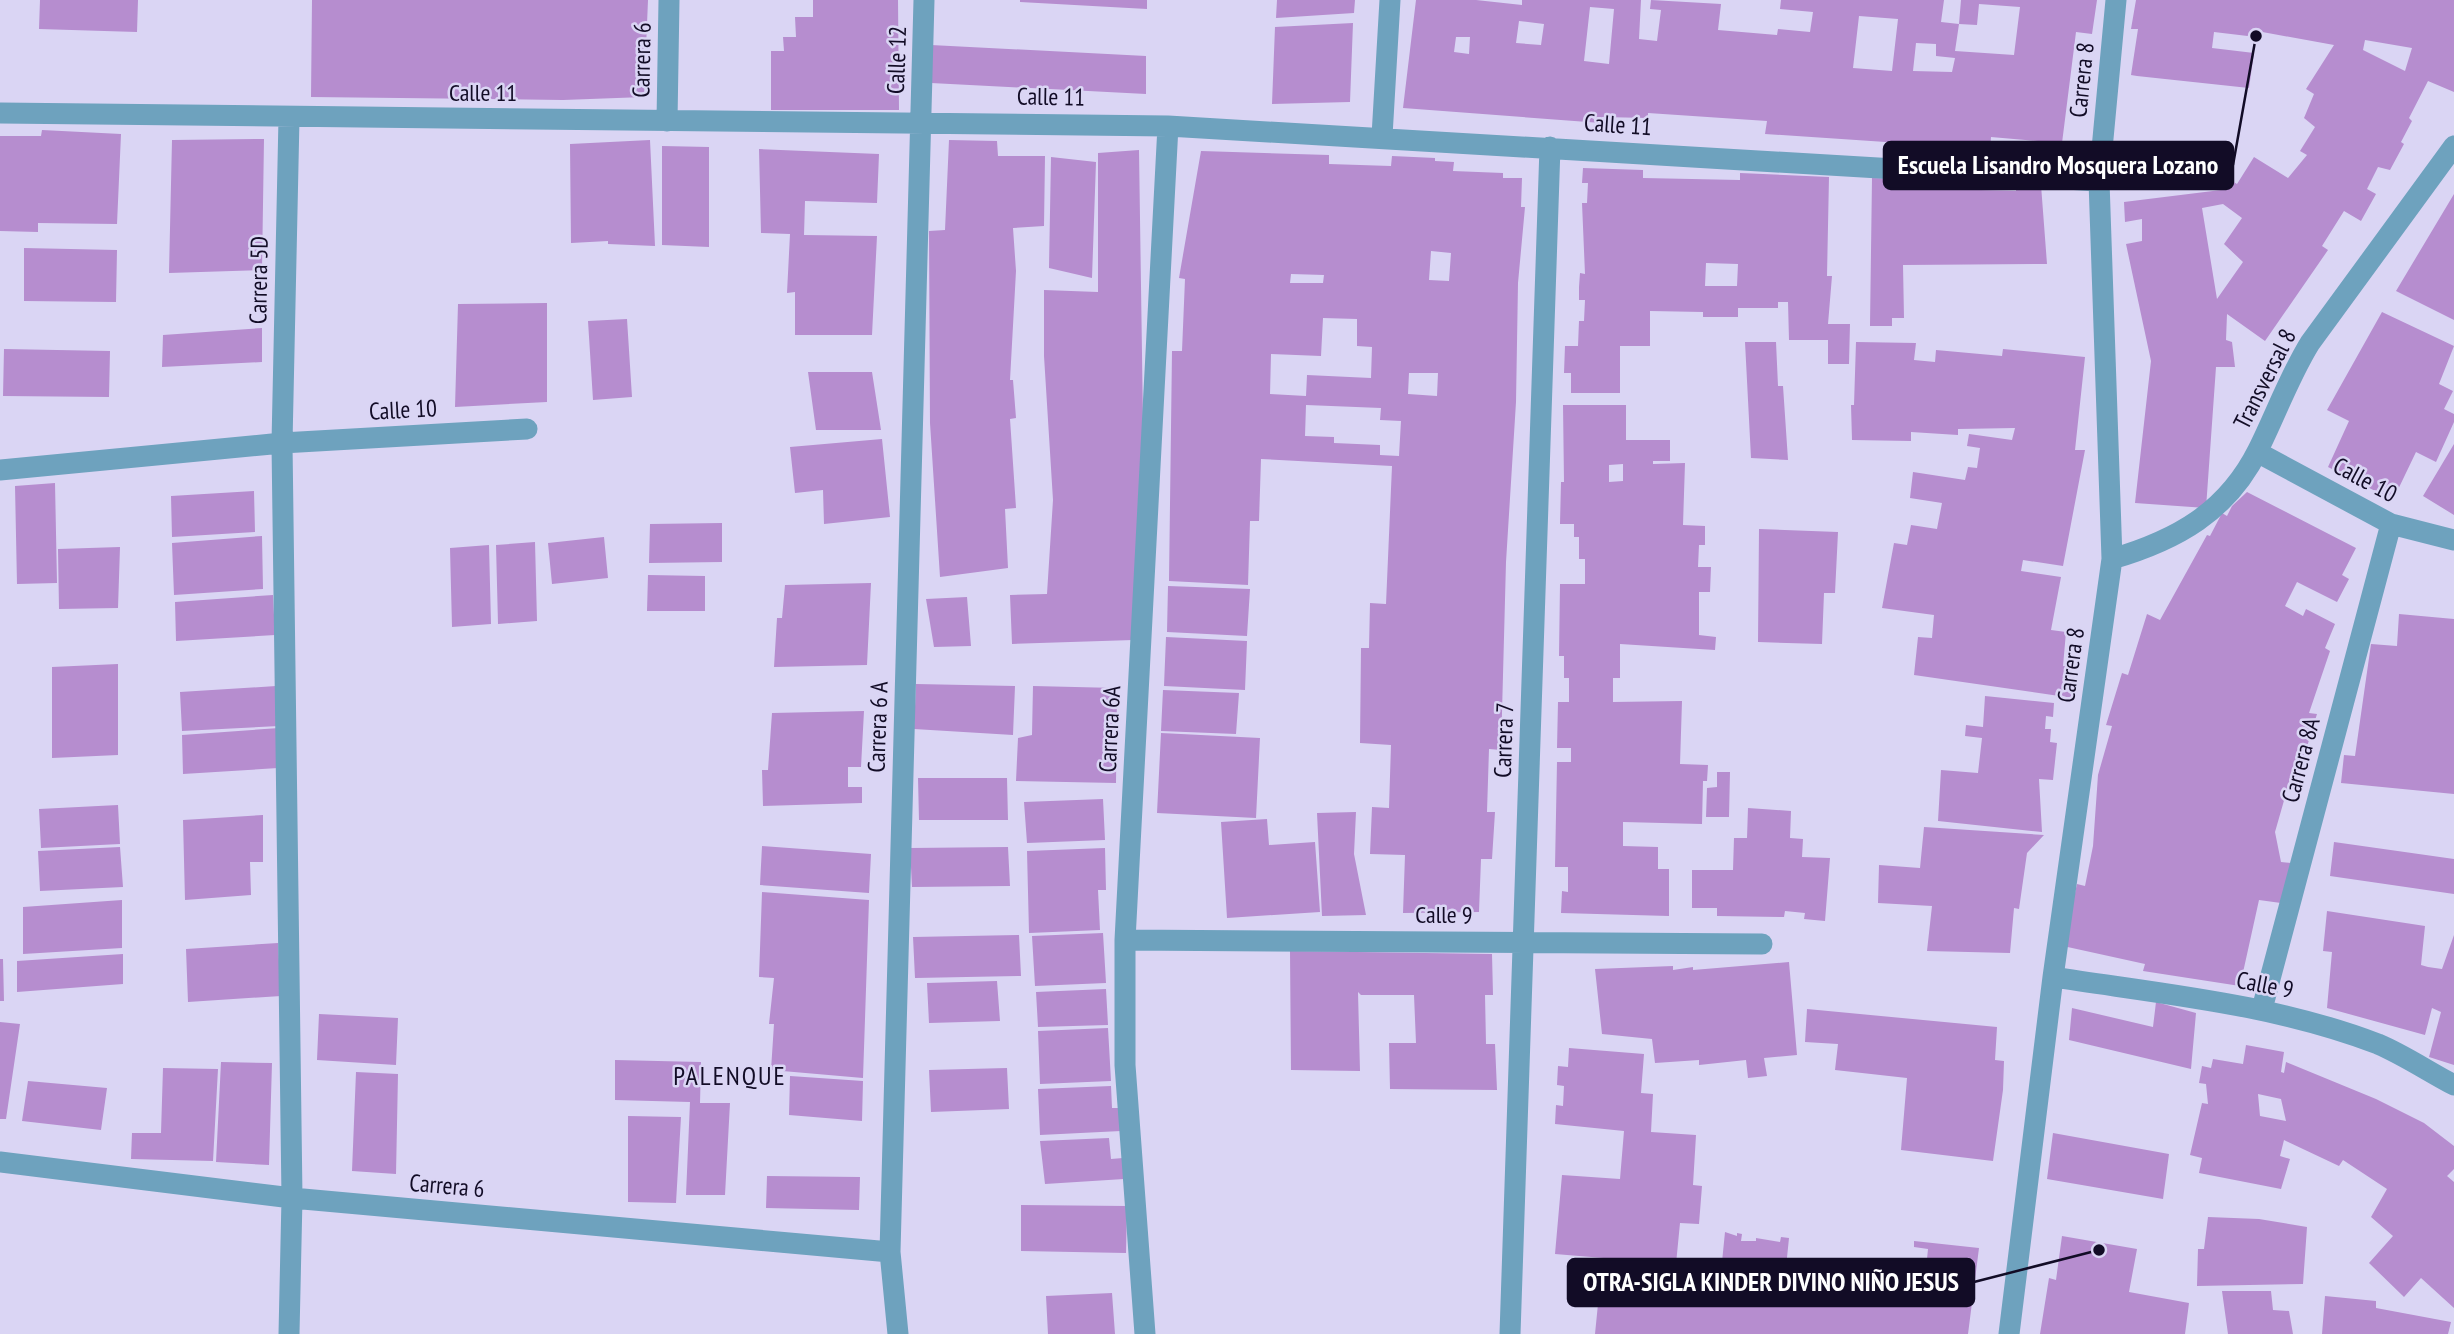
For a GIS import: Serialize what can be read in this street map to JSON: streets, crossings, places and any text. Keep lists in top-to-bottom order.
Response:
{
  "streets": {
    "street": [
      "Carrera 6",
      "Calle 12",
      "Carrera 8",
      "Calle 11",
      "Carrera 5D",
      "Transversal 8",
      "Calle 10",
      "Carrera 6 A",
      "Carrera 6A",
      "Carrera 7",
      "Carrera 8A",
      "Calle 9"
    ]
  },
  "crossings": [
    ["Carrera 6", "Calle 11"],
    ["Carrera 6", "Carrera 5D"],
    ["Carrera 6", "Carrera 6 A"],
    ["Calle 12", "Calle 11"],
    ["Calle 12", "Carrera 6 A"],
    ["Carrera 8", "Calle 11"],
    ["Carrera 8", "Transversal 8"],
    ["Carrera 8", "Calle 9"],
    ["Calle 11", "Carrera 5D"],
    ["Calle 11", "Carrera 6 A"],
    ["Calle 11", "Carrera 6A"],
    ["Calle 11", "Carrera 7"],
    ["Carrera 5D", "Calle 10"],
    ["Transversal 8", "Calle 10"],
    ["Calle 10", "Carrera 8A"],
    ["Carrera 6A", "Calle 9"],
    ["Carrera 7", "Calle 9"],
    ["Carrera 8A", "Calle 9"]
  ],
  "districts": ["PALENQUE"],
  "places": ["Escuela Lisandro Mosquera Lozano", "OTRA-SIGLA KINDER DIVINO NIÑO JESUS"]
}
